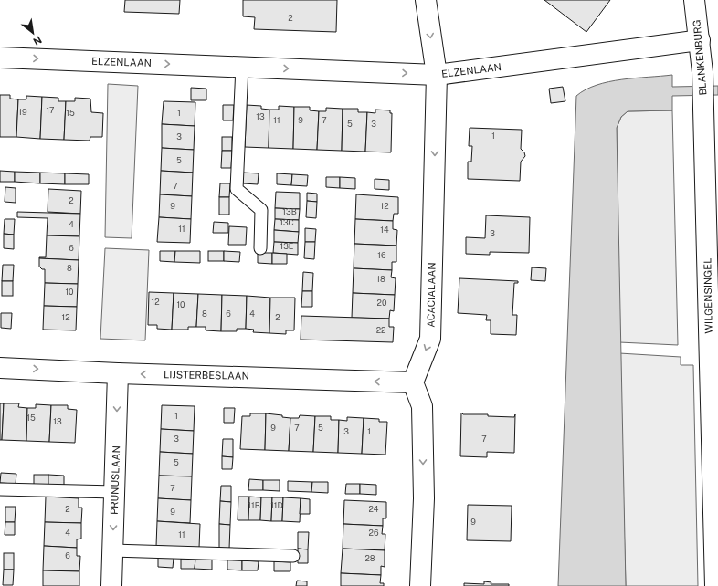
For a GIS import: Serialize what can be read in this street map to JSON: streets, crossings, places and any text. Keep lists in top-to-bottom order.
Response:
{
  "streets": {
    "street": [
      "BLANKENBURG",
      "ELZENLAAN",
      "ACACIALAAN",
      "WILGENSINGEL",
      "LIJSTERBESLAAN",
      "PRUNUSLAAN"
    ]
  },
  "crossings": [
    ["BLANKENBURG", "ELZENLAAN"],
    ["BLANKENBURG", "WILGENSINGEL"],
    ["ELZENLAAN", "ACACIALAAN"],
    ["ACACIALAAN", "LIJSTERBESLAAN"],
    ["LIJSTERBESLAAN", "PRUNUSLAAN"]
  ],
  "one_way": ["ELZENLAAN", "ACACIALAAN", "PRUNUSLAAN"],
  "house_numbers": [
    "2",
    "17",
    "19",
    "15",
    "1",
    "13",
    "11",
    "9",
    "7",
    "5",
    "3",
    "1",
    "3",
    "5",
    "7",
    "2",
    "9",
    "12",
    "13B",
    "13C",
    "4",
    "11",
    "14",
    "3",
    "13E",
    "6",
    "16",
    "8",
    "18",
    "10",
    "12",
    "20",
    "10",
    "8",
    "6",
    "4",
    "12",
    "2",
    "22",
    "1",
    "15",
    "13",
    "9",
    "7",
    "5",
    "3",
    "1",
    "3",
    "7",
    "5",
    "7",
    "11B",
    "11D",
    "2",
    "24",
    "9",
    "9",
    "4",
    "26",
    "11",
    "6",
    "28"
  ],
  "north": "bottom right"
}
